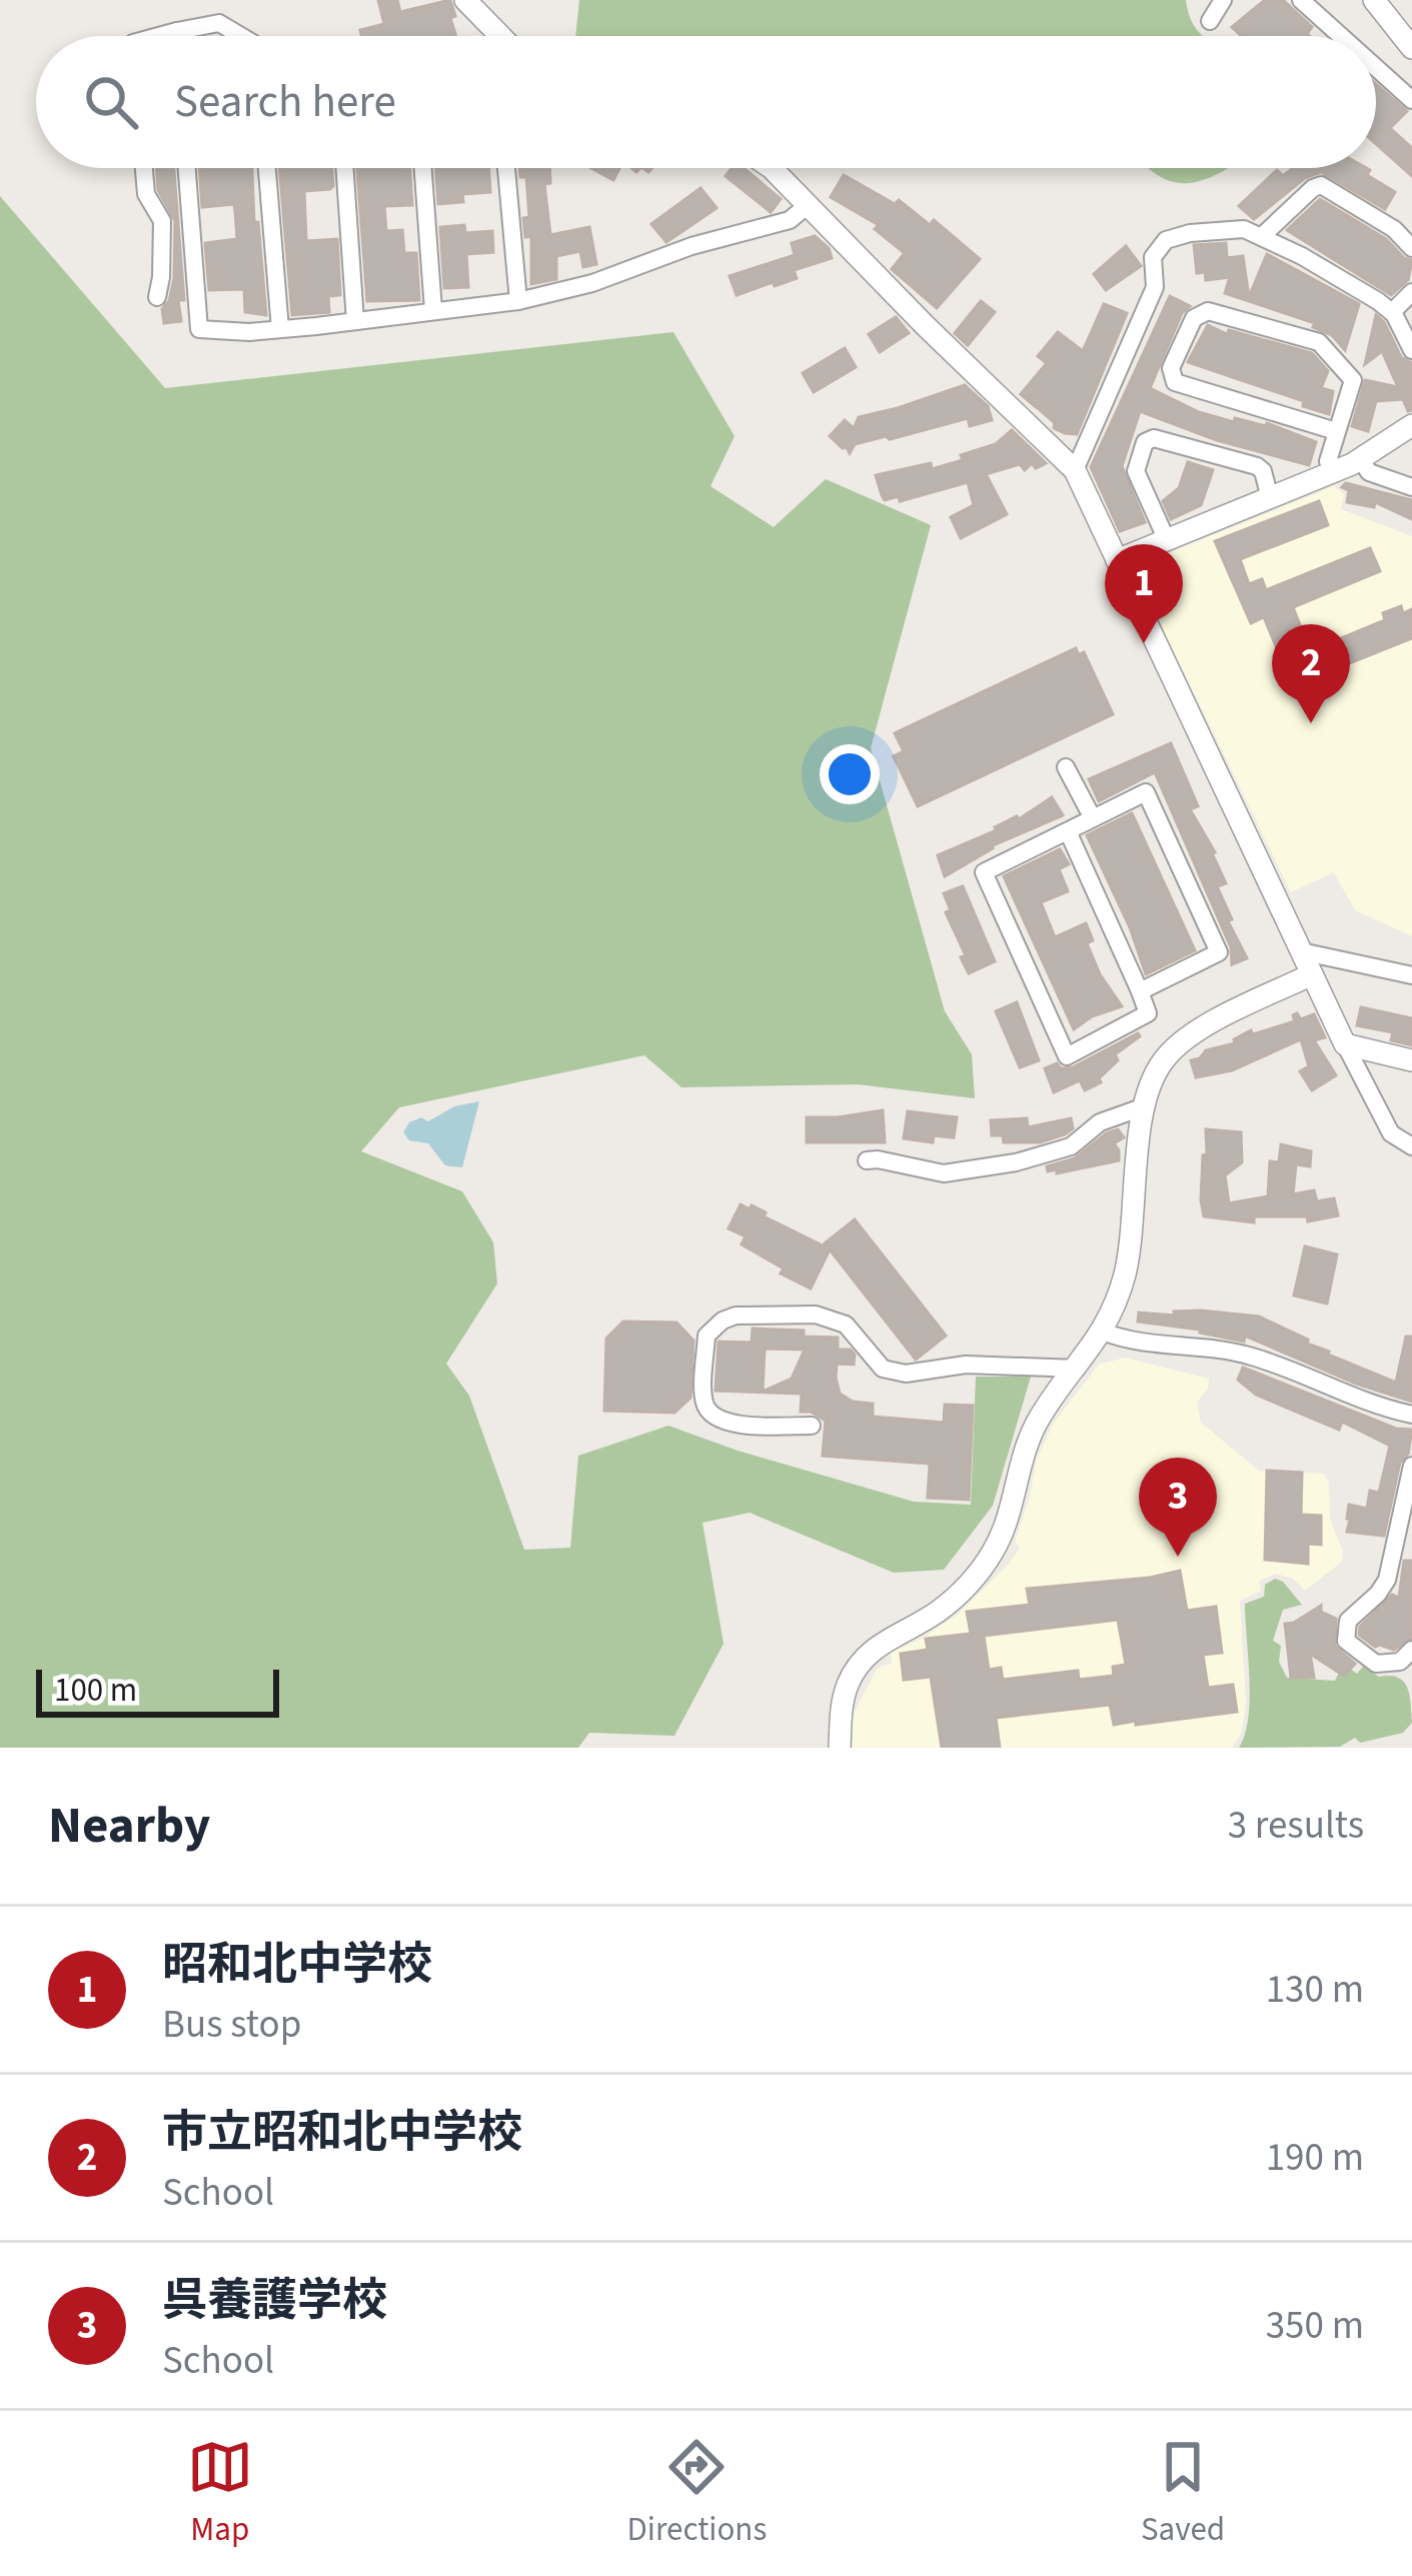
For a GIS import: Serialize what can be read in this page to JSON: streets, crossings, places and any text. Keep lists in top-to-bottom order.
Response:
{
  "scale_bar": "100 m",
  "page": {
    "search": "Search here",
    "pins": ["1", "2", "3"],
    "scale": "100 m",
    "heading": ["Nearby", "3 results"],
    "list": [
      {
        "mark": "1",
        "name": "昭和北中学校",
        "note": "Bus stop",
        "value": "130 m"
      },
      {
        "mark": "2",
        "name": "市立昭和北中学校",
        "note": "School",
        "value": "190 m"
      },
      {
        "mark": "3",
        "name": "呉養護学校",
        "note": "School",
        "value": "350 m"
      }
    ],
    "nav": ["Map", "Directions", "Saved"]
  }
}
